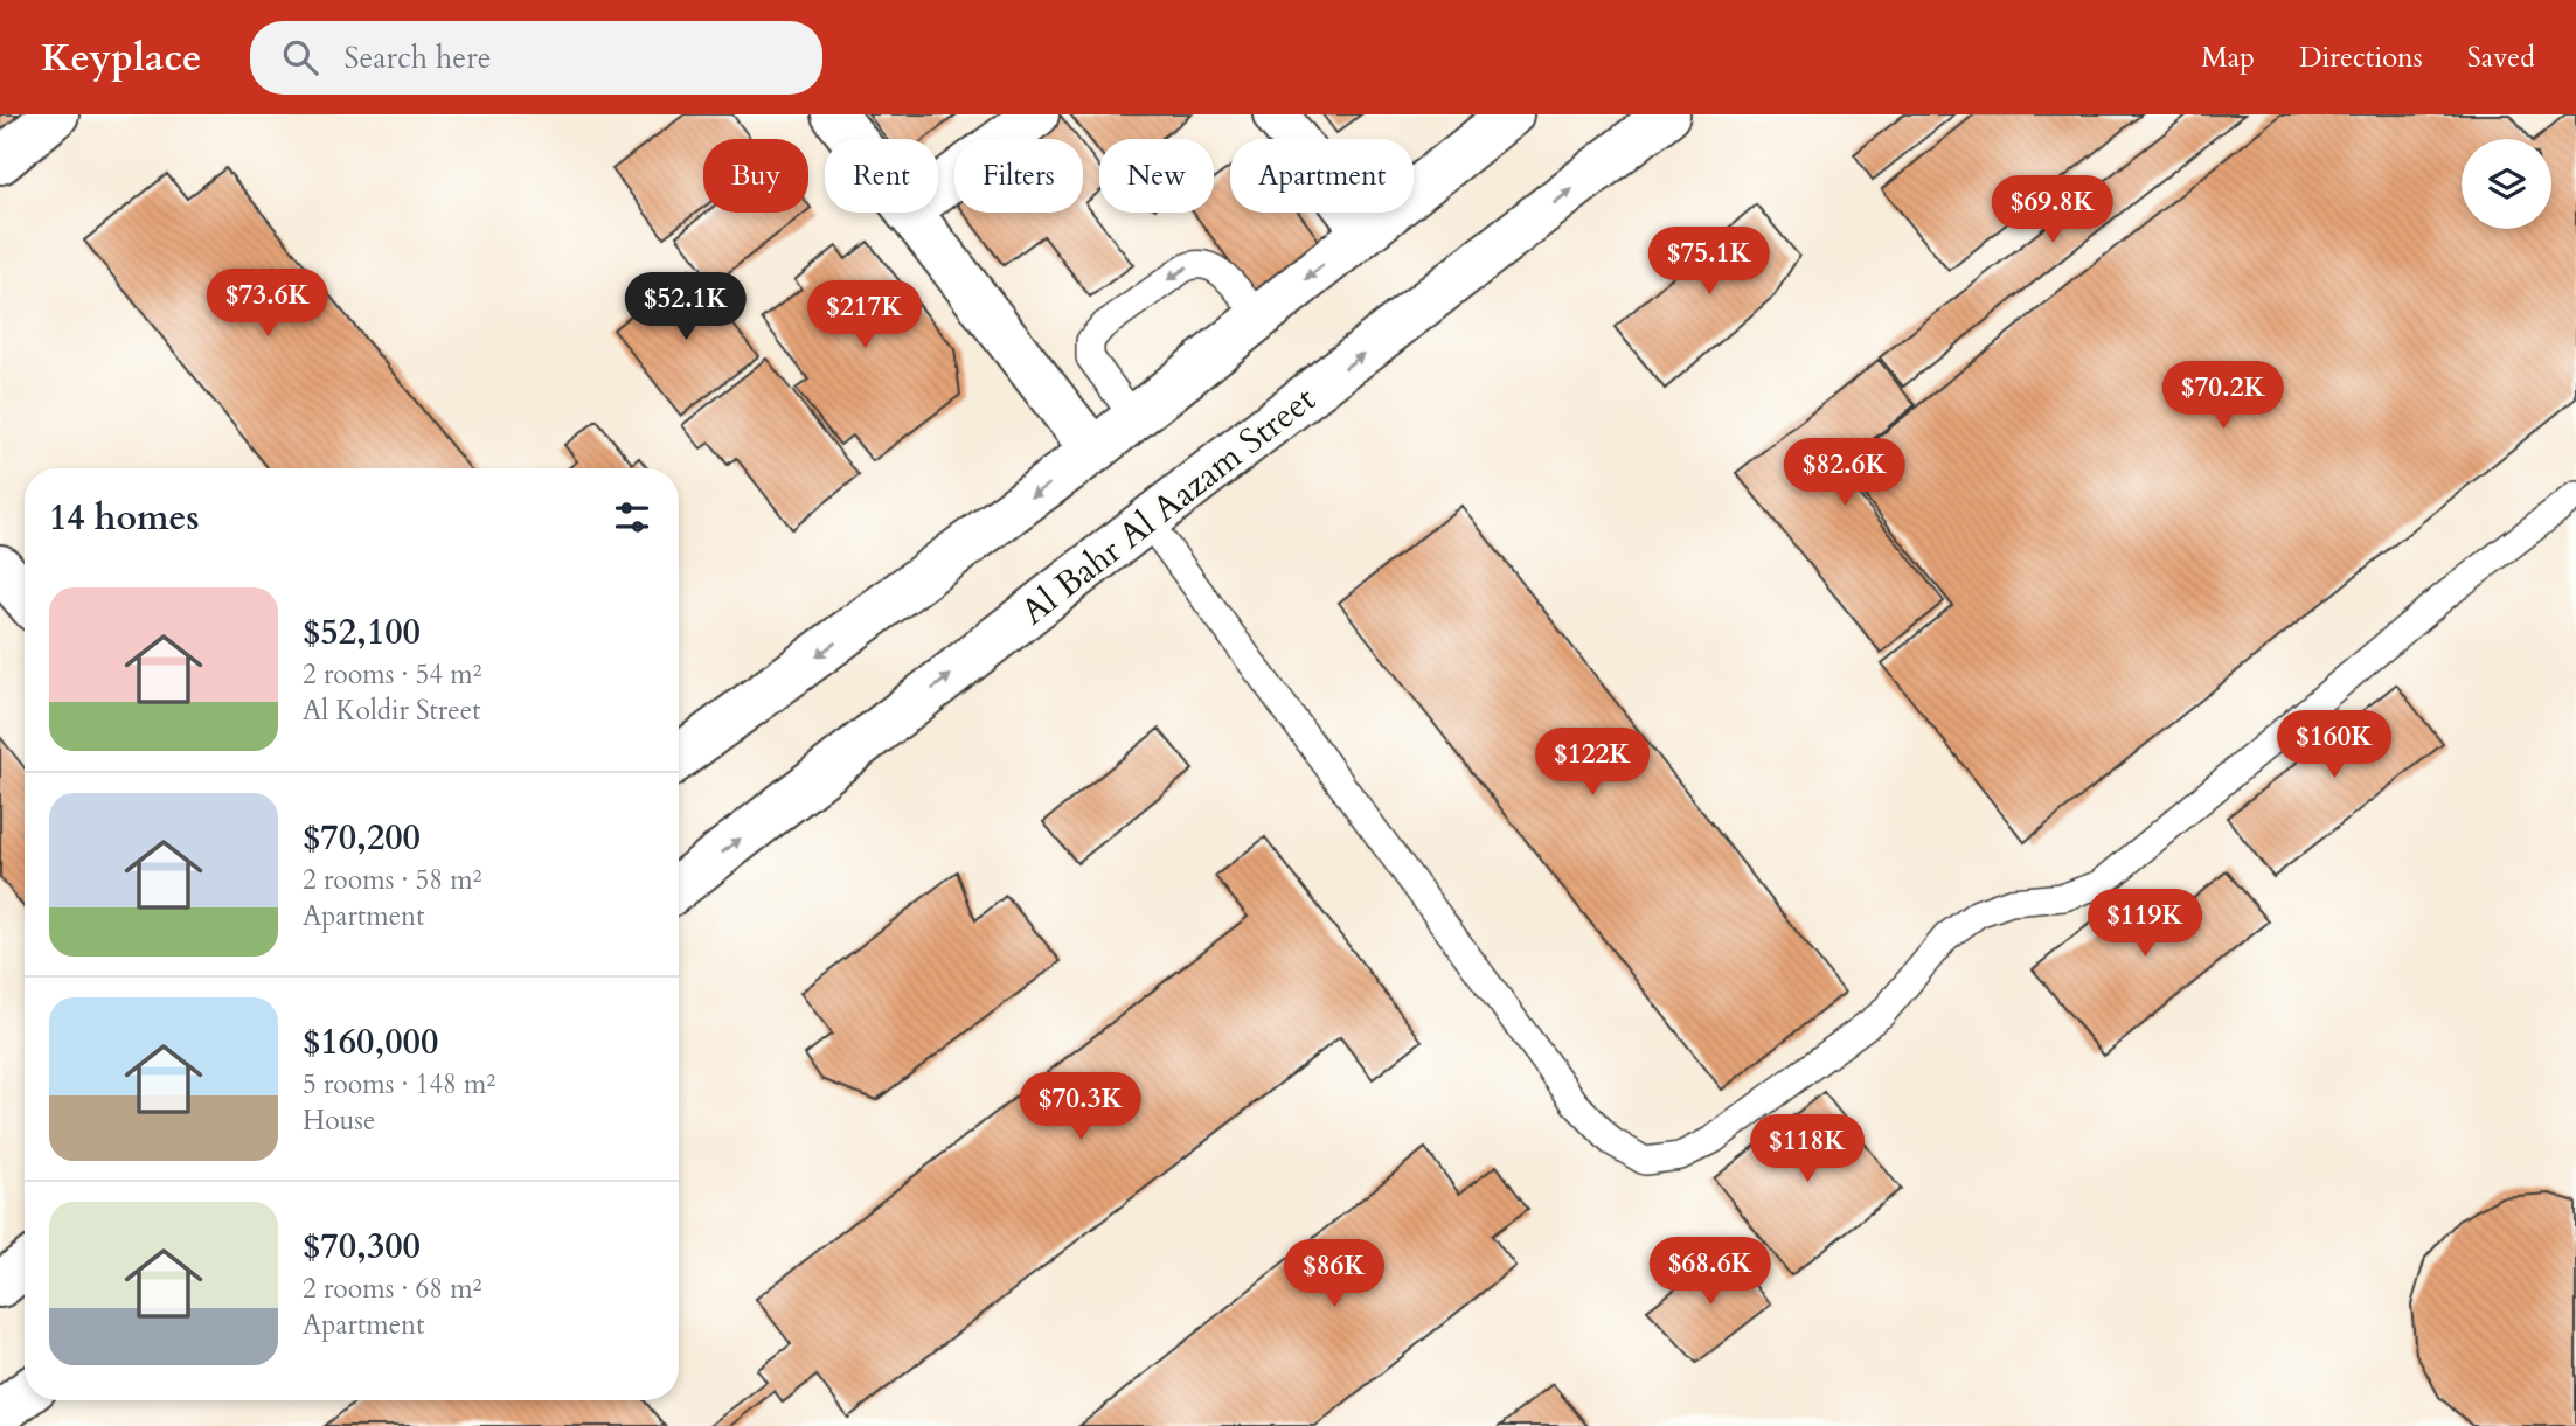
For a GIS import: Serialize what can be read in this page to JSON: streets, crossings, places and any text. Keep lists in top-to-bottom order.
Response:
{
  "streets": {
    "main road": ["Al Bahr Al Aazam Street"]
  },
  "page": {
    "header": "Keyplace",
    "search": "Search here",
    "nav": ["Map", "Directions", "Saved"],
    "chip": [
      "Buy",
      "Rent",
      "Filters",
      "New",
      "Apartment"
    ],
    "price": [
      "$69.8K",
      "$75.1K",
      "$73.6K",
      "$52.1K",
      "$217K",
      "$70.2K",
      "$82.6K",
      "$160K",
      "$122K",
      "$119K",
      "$70.3K",
      "$118K",
      "$68.6K",
      "$86K"
    ],
    "heading": "14 homes",
    "list": [
      {
        "name": "$52,100",
        "note": "2 rooms · 54 m² · Al Koldir Street"
      },
      {
        "name": "$70,200",
        "note": "2 rooms · 58 m² · Apartment"
      },
      {
        "name": "$160,000",
        "note": "5 rooms · 148 m² · House"
      },
      {
        "name": "$70,300",
        "note": "2 rooms · 68 m² · Apartment"
      }
    ]
  }
}
